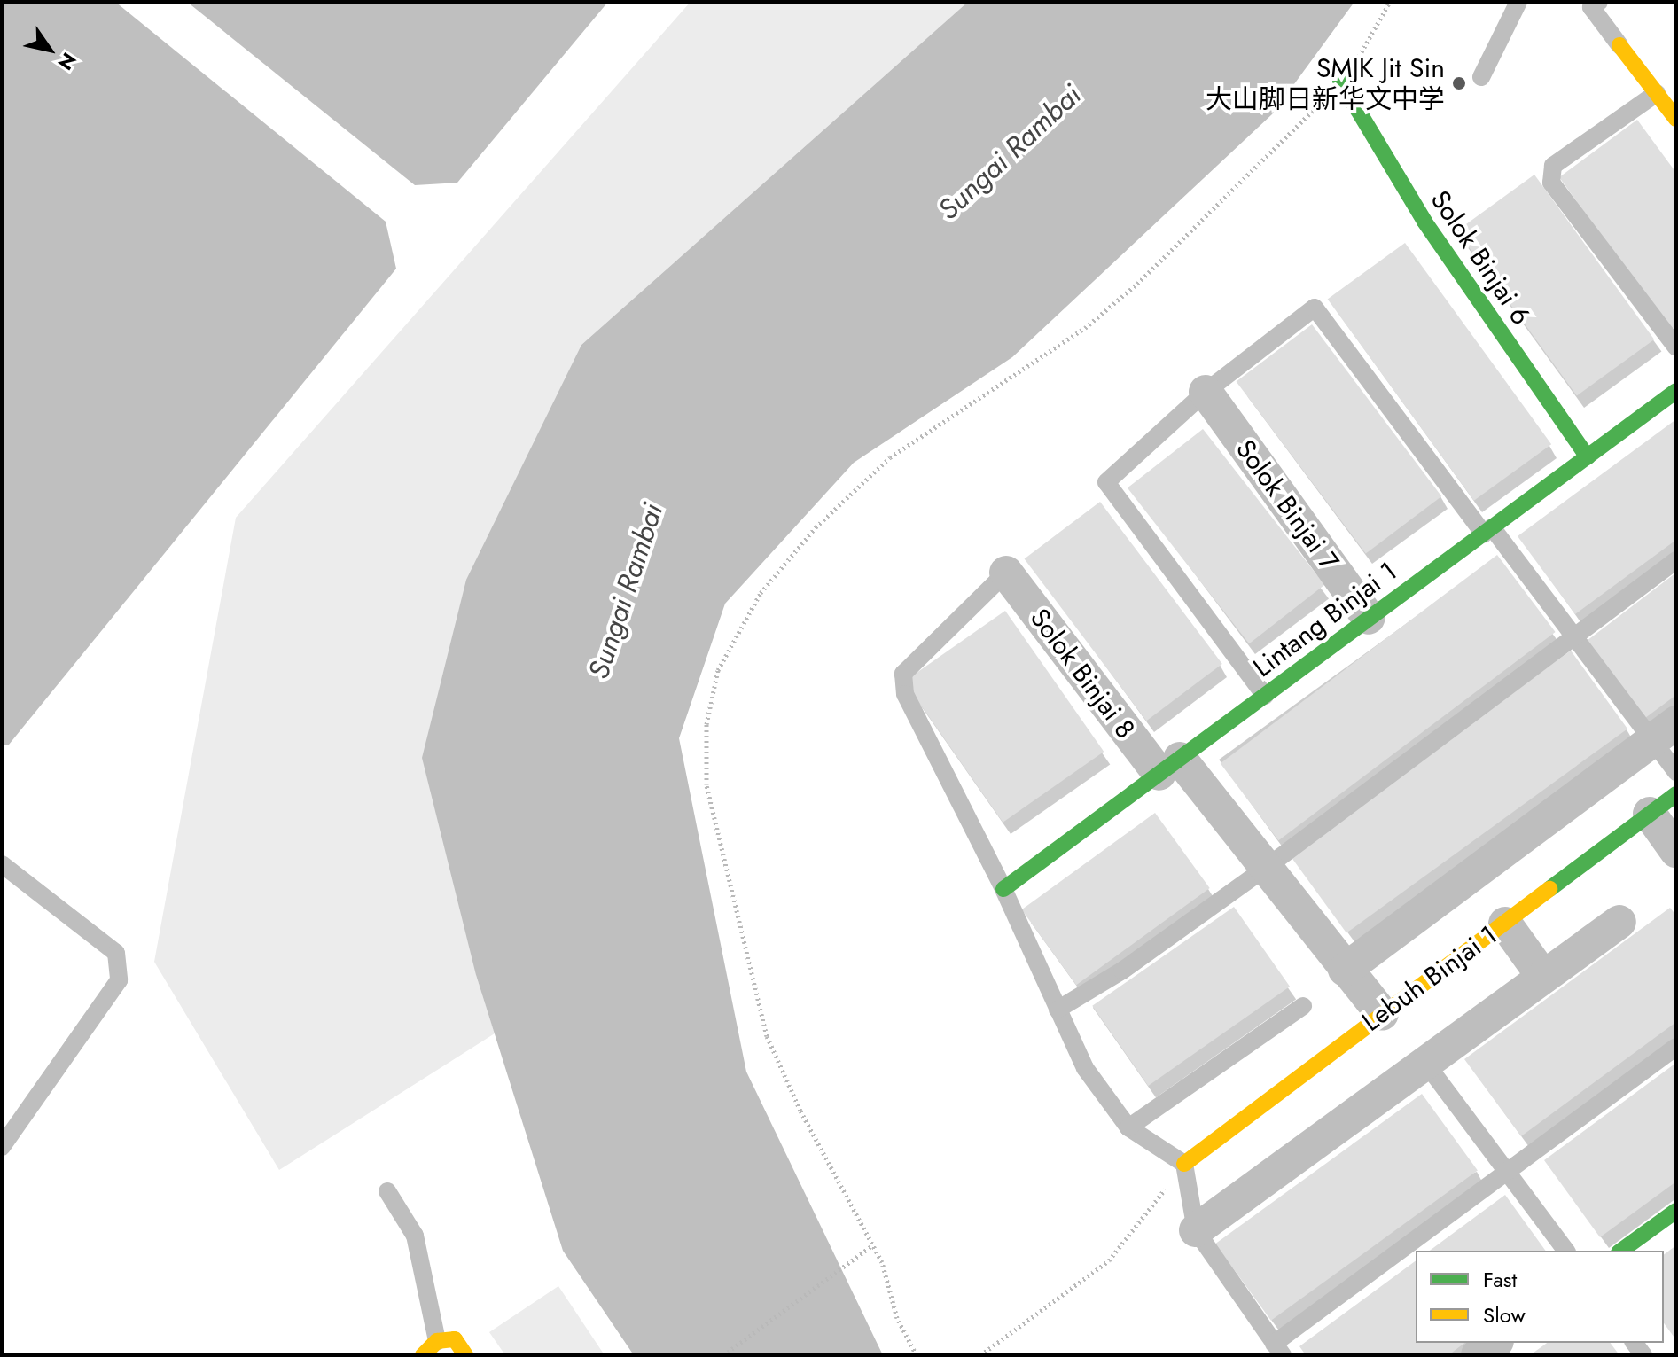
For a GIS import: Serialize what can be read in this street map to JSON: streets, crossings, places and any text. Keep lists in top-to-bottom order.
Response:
{
  "streets": {
    "street": [
      "Solok Binjai 6",
      "Solok Binjai 7",
      "Lintang Binjai 1",
      "Solok Binjai 8",
      "Lebuh Binjai 1"
    ]
  },
  "crossings": [
    ["Solok Binjai 6", "Lintang Binjai 1"],
    ["Solok Binjai 7", "Lintang Binjai 1"],
    ["Lintang Binjai 1", "Solok Binjai 8"],
    ["Solok Binjai 8", "Lebuh Binjai 1"]
  ],
  "water": ["Sungai Rambai"],
  "places": ["SMJK Jit Sin 大山脚日新华文中学"],
  "legend": ["Fast", "Slow"],
  "north": "bottom right"
}
